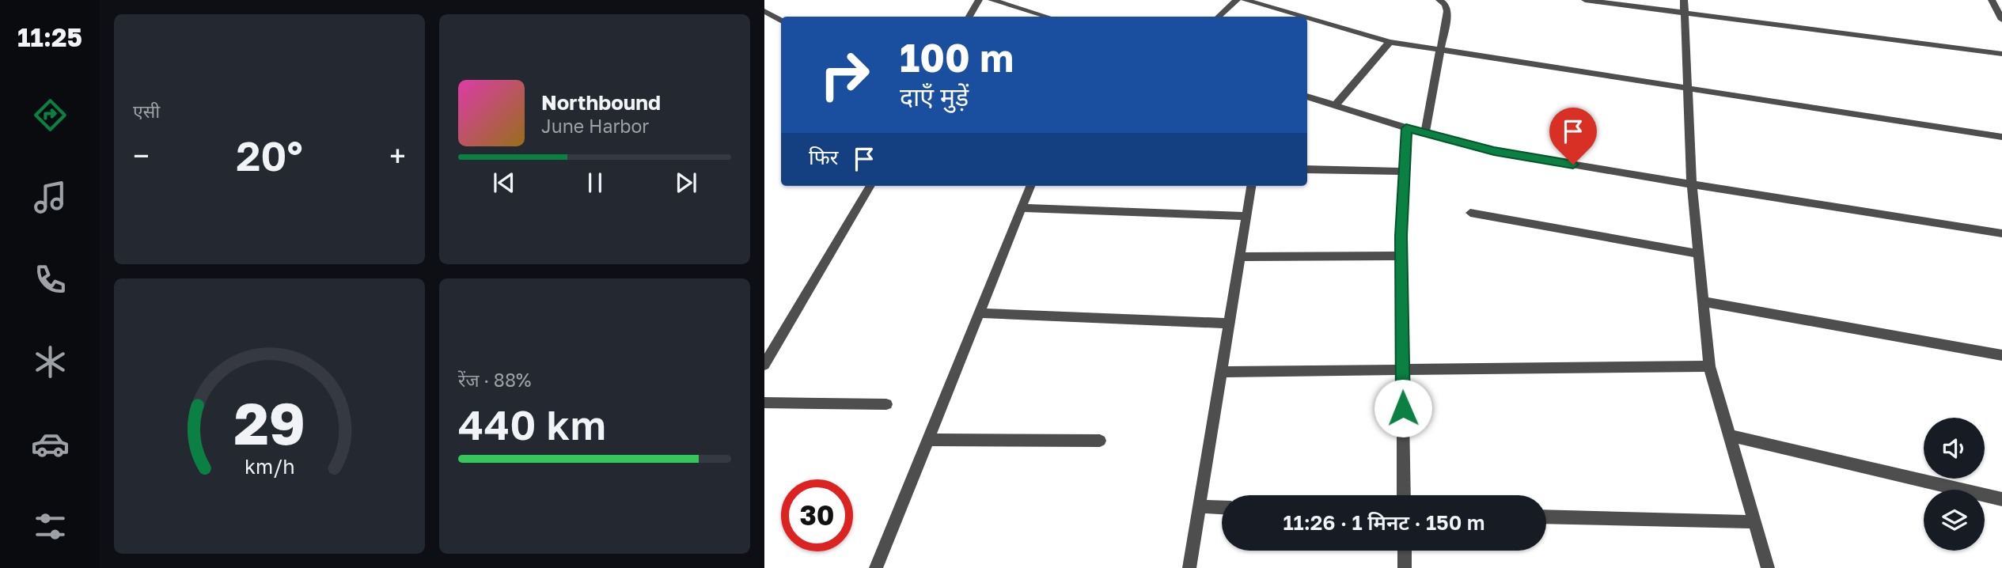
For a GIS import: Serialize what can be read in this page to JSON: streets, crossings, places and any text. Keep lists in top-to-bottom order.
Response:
{
  "page": {
    "tabs": "11:25",
    "tile": [
      "एसी",
      ["रेंज · 88%", "440 km"]
    ],
    "turn": ["100 m", "दाएँ मुड़ें"],
    "song": ["Northbound", "June Harbor"],
    "heat": ["−", "20°", "+"],
    "then": "फिर",
    "limit": "30",
    "trip": "11:26 · 1 मिनट · 150 m",
    "gauge": ["29", "km/h"]
  }
}
